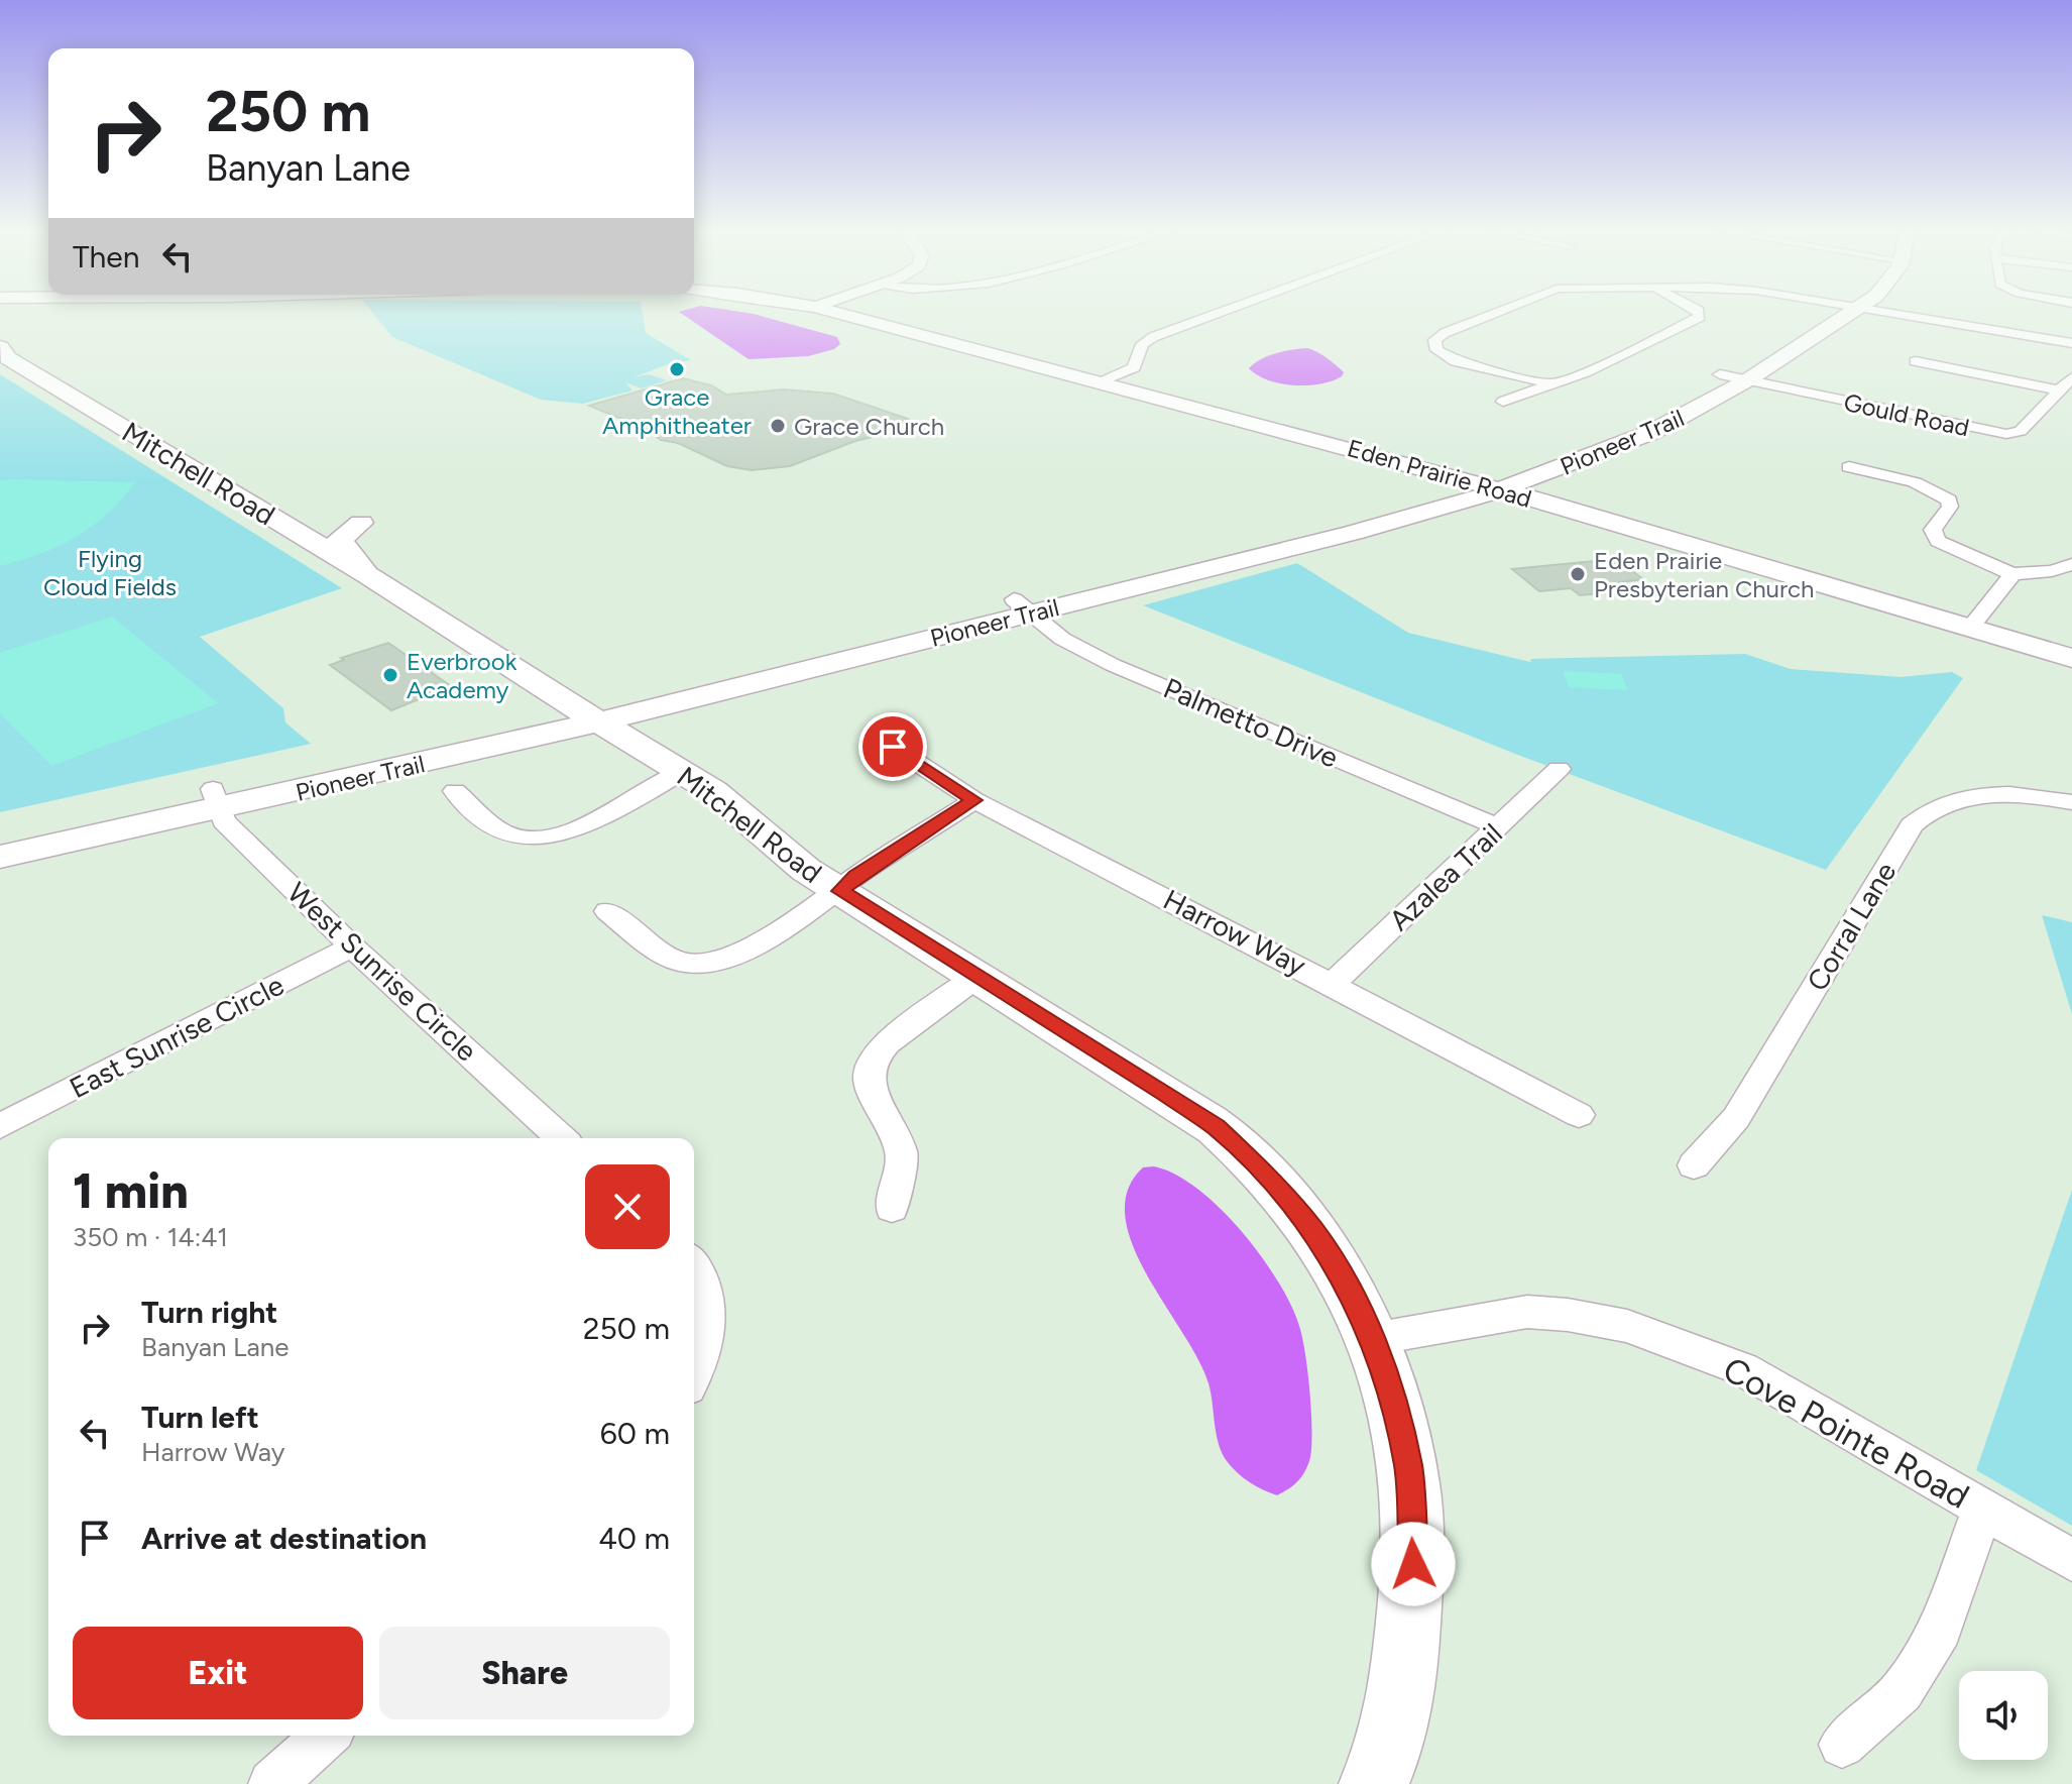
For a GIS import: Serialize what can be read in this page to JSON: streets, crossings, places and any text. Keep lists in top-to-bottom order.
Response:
{
  "streets": {
    "main road": ["Pioneer Trail", "Mitchell Road", "Eden Prairie Road"],
    "street": [
      "Gould Road",
      "Palmetto Drive",
      "Azalea Trail",
      "Corral Lane",
      "Harrow Way",
      "West Sunrise Circle",
      "East Sunrise Circle",
      "Cove Pointe Road"
    ]
  },
  "crossings": [
    ["Gould Road", "Pioneer Trail"],
    ["Pioneer Trail", "Mitchell Road"],
    ["Pioneer Trail", "Eden Prairie Road"],
    ["Pioneer Trail", "Palmetto Drive"],
    ["Pioneer Trail", "West Sunrise Circle"],
    ["Mitchell Road", "Cove Pointe Road"],
    ["Palmetto Drive", "Azalea Trail"],
    ["Azalea Trail", "Harrow Way"],
    ["West Sunrise Circle", "East Sunrise Circle"]
  ],
  "parks": ["Flying Cloud Fields"],
  "places": [
    "Grace Amphitheater",
    "Grace Church",
    "Eden Prairie Presbyterian Church",
    "Everbrook Academy"
  ],
  "page": {
    "turn": ["250 m", "Banyan Lane"],
    "then": "Then",
    "heading": ["1 min", "350 m · 14:41"],
    "list": [
      {
        "name": "Turn right",
        "note": "Banyan Lane",
        "value": "250 m"
      },
      {
        "name": "Turn left",
        "note": "Harrow Way",
        "value": "60 m"
      },
      {
        "name": "Arrive at destination",
        "value": "40 m"
      }
    ],
    "buttons": ["Exit", "Share"]
  }
}
